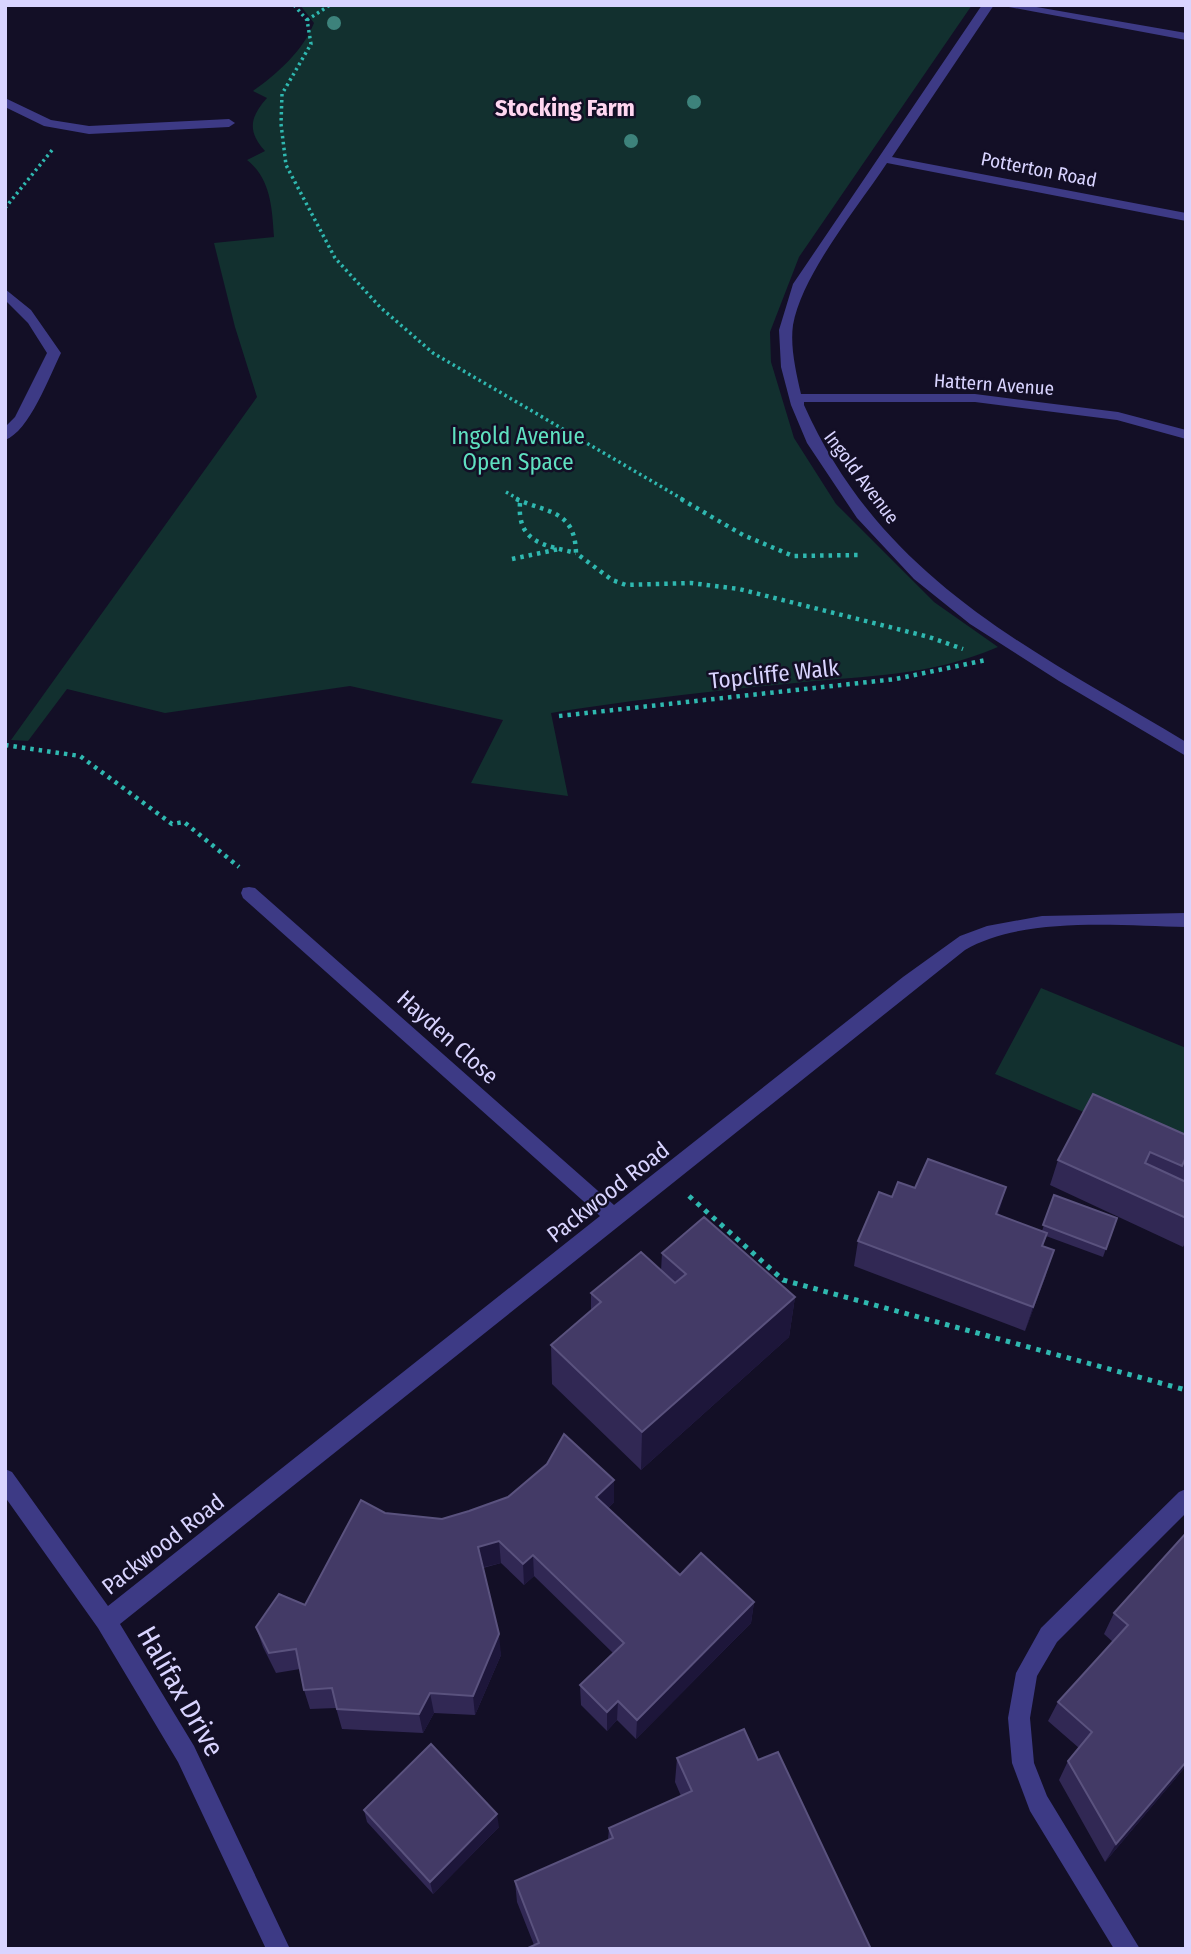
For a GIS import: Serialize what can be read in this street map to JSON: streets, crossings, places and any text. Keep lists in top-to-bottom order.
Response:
{
  "streets": {
    "street": [
      "Potterton Road",
      "Hattern Avenue",
      "Ingold Avenue",
      "Hayden Close",
      "Packwood Road",
      "Halifax Drive"
    ],
    "path": ["Topcliffe Walk"]
  },
  "crossings": [
    ["Potterton Road", "Ingold Avenue"],
    ["Hattern Avenue", "Ingold Avenue"],
    ["Hayden Close", "Packwood Road"],
    ["Packwood Road", "Halifax Drive"]
  ],
  "districts": ["Stocking Farm"],
  "parks": ["Ingold Avenue Open Space"]
}
